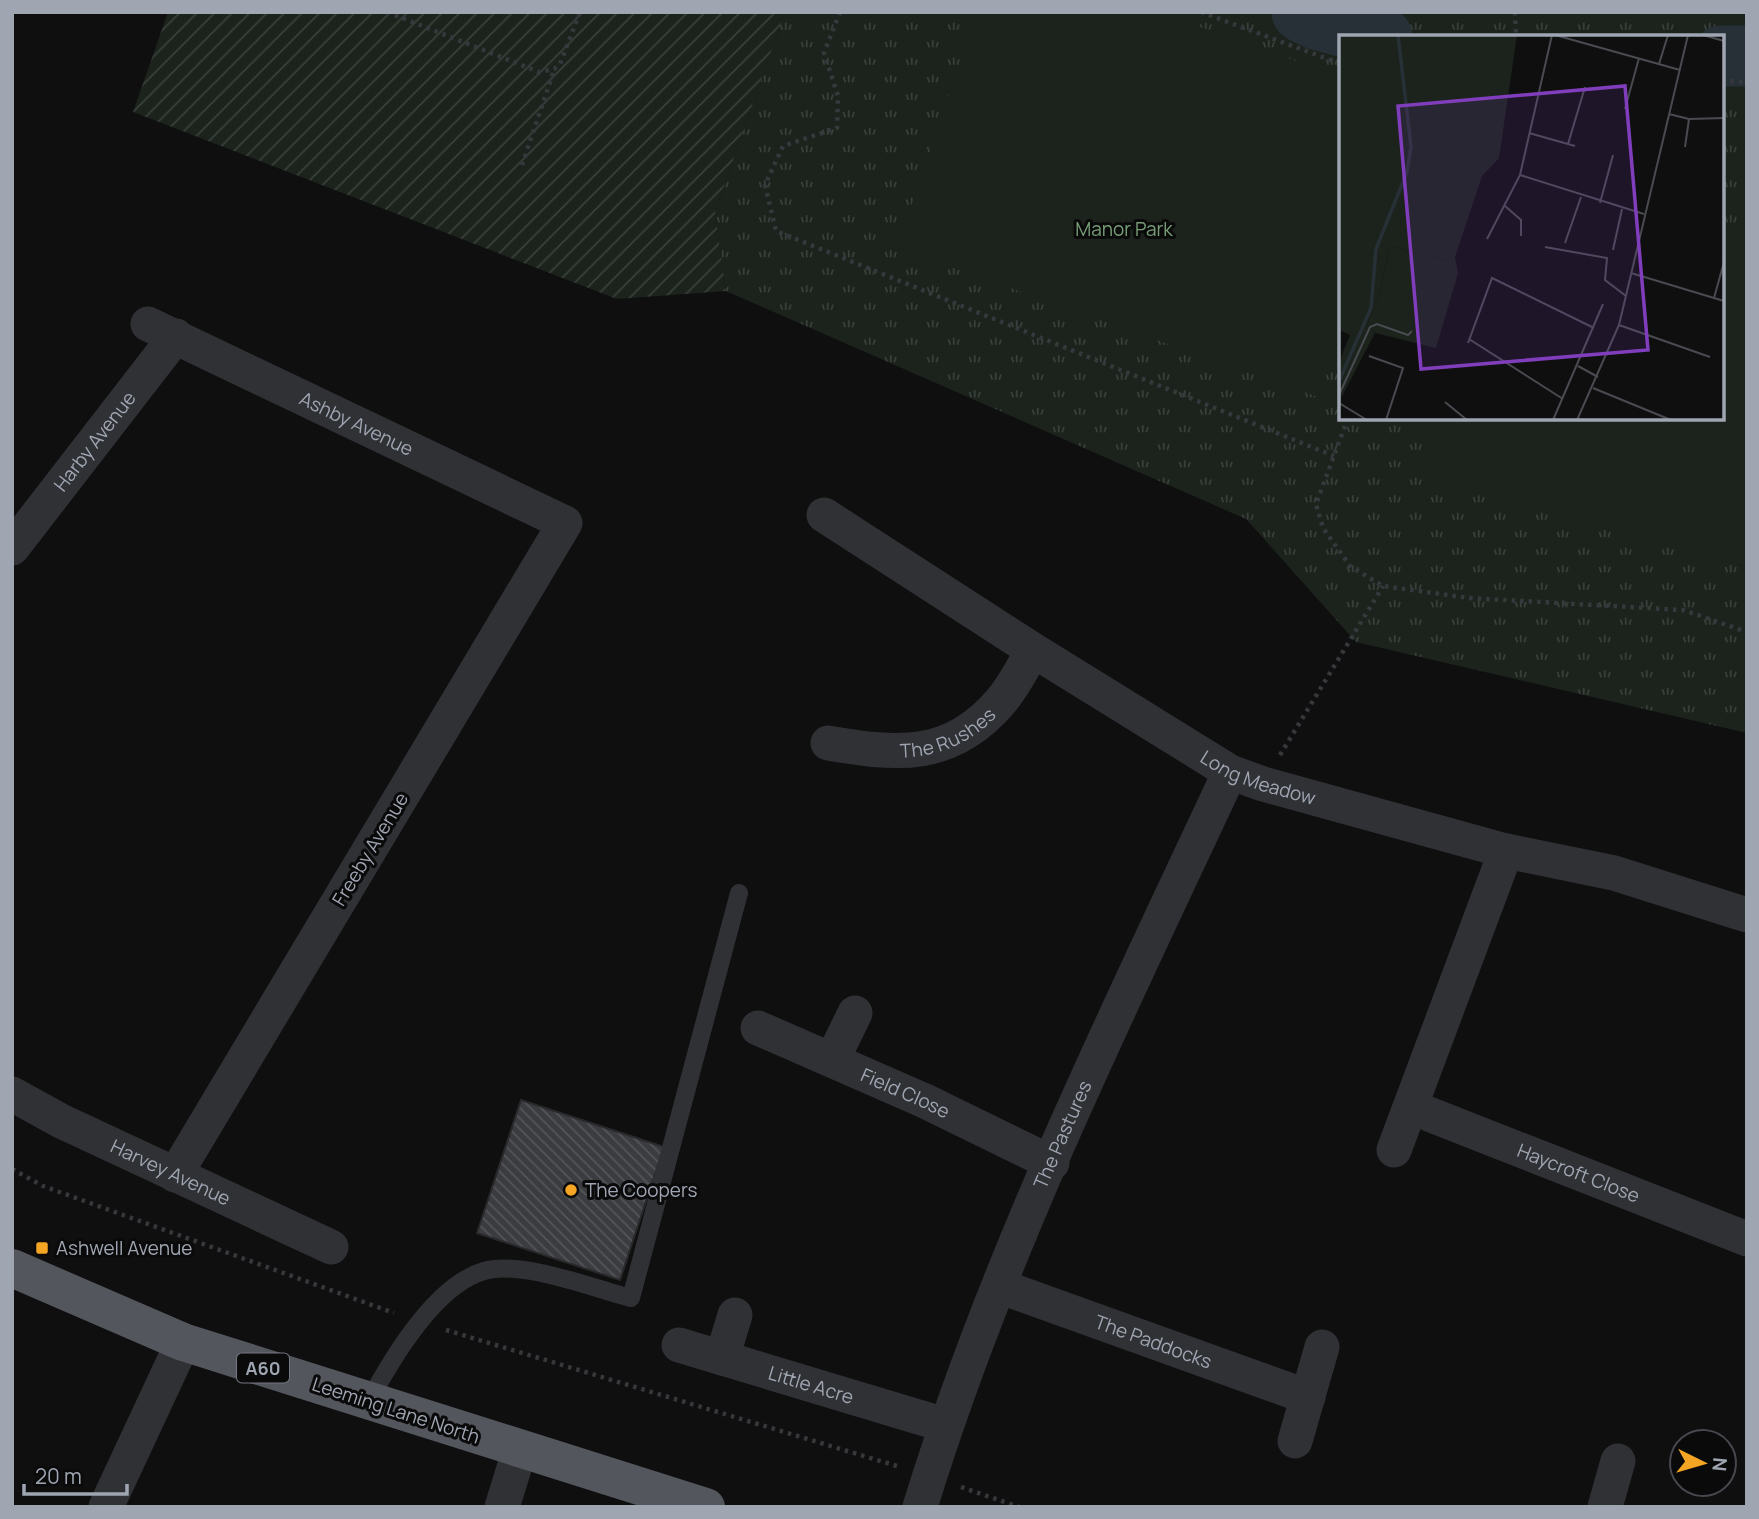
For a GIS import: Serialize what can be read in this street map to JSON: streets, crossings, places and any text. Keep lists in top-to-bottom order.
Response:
{
  "streets": {
    "highway": ["A60", "Leeming Lane North"],
    "street": [
      "Ashby Avenue",
      "Harby Avenue",
      "The Rushes",
      "Long Meadow",
      "Freeby Avenue",
      "Field Close",
      "The Pastures",
      "Harvey Avenue",
      "Haycroft Close",
      "The Paddocks",
      "Little Acre"
    ]
  },
  "crossings": [
    ["Ashby Avenue", "Harby Avenue"],
    ["Ashby Avenue", "Freeby Avenue"],
    ["The Rushes", "Long Meadow"],
    ["Long Meadow", "The Pastures"],
    ["Freeby Avenue", "Harvey Avenue"],
    ["Field Close", "The Pastures"],
    ["The Pastures", "The Paddocks"],
    ["The Pastures", "Little Acre"]
  ],
  "parks": ["Manor Park"],
  "places": {
    "other": ["The Coopers"],
    "transit": ["Ashwell Avenue"]
  },
  "scale_bar": "20 m",
  "north": "right"
}
